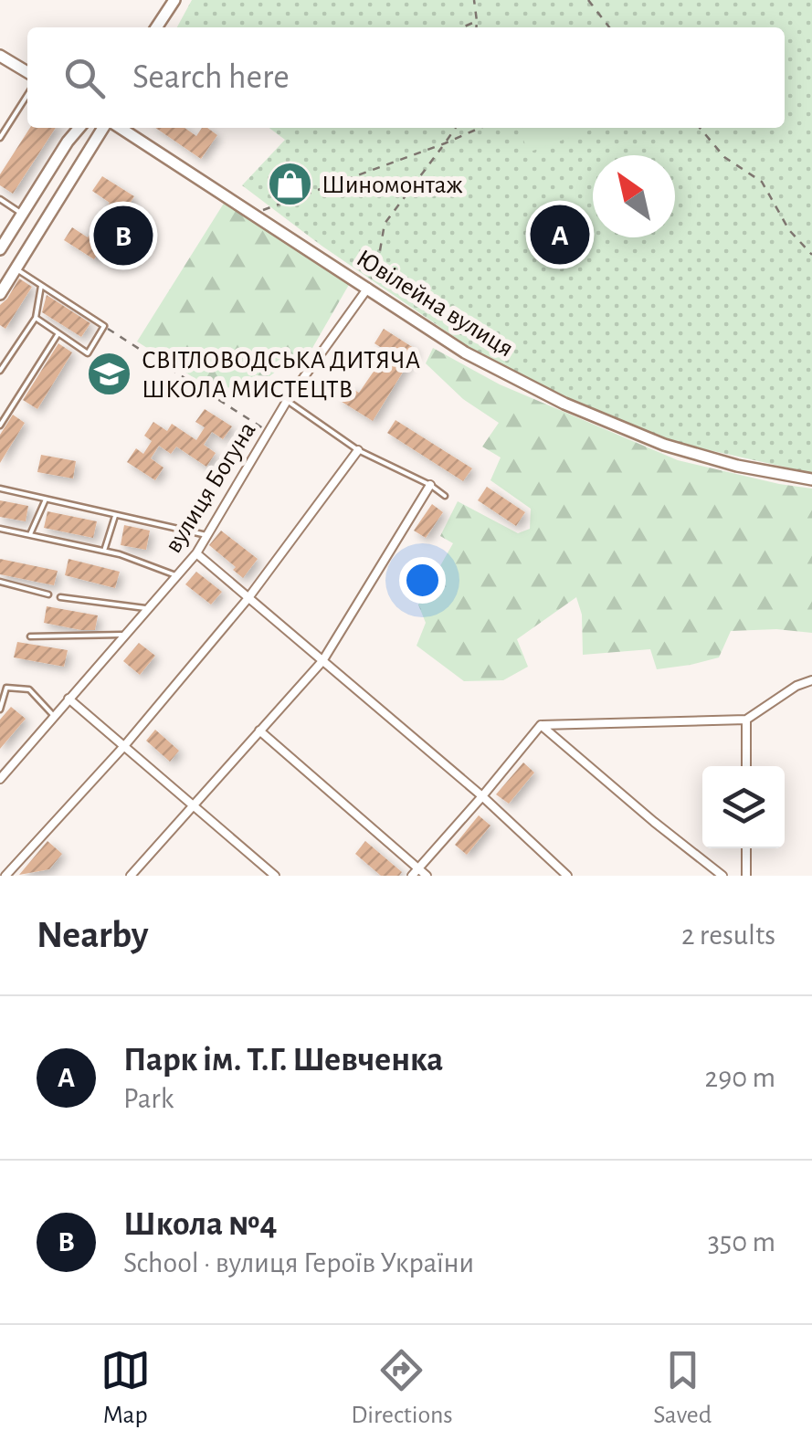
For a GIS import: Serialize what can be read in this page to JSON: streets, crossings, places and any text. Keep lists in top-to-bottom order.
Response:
{
  "streets": {
    "street": ["Ювілейна вулиця", "вулиця Богуна"]
  },
  "crossings": [
    ["Ювілейна вулиця", "вулиця Богуна"]
  ],
  "places": {
    "shop": ["Шиномонтаж"],
    "school or university": ["СВІТЛОВОДСЬКА ДИТЯЧА ШКОЛА МИСТЕЦТВ"]
  },
  "north": "top left",
  "page": {
    "search": "Search here",
    "pins": ["A", "B"],
    "heading": ["Nearby", "2 results"],
    "list": [
      {
        "mark": "A",
        "name": "Парк ім. Т.Г. Шевченка",
        "note": "Park",
        "value": "290 m"
      },
      {
        "mark": "B",
        "name": "Школа №4",
        "note": "School · вулиця Героїв України",
        "value": "350 m"
      }
    ],
    "nav": ["Map", "Directions", "Saved"]
  }
}
